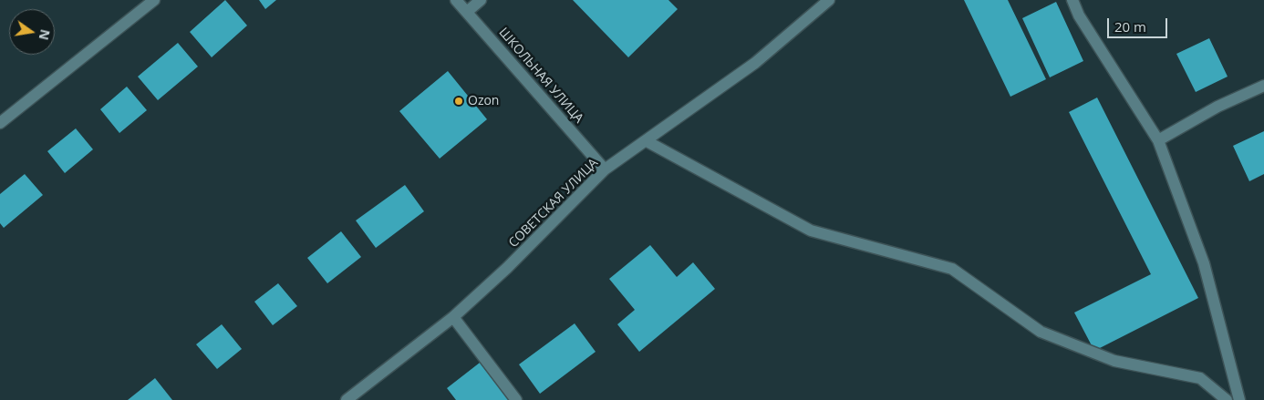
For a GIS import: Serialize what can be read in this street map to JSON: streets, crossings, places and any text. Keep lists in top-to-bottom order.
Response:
{
  "streets": {
    "street": ["ШКОЛЬНАЯ УЛИЦА", "СОВЕТСКАЯ УЛИЦА"]
  },
  "crossings": [
    ["ШКОЛЬНАЯ УЛИЦА", "СОВЕТСКАЯ УЛИЦА"]
  ],
  "places": ["Ozon"],
  "scale_bar": "20 m",
  "north": "right"
}
